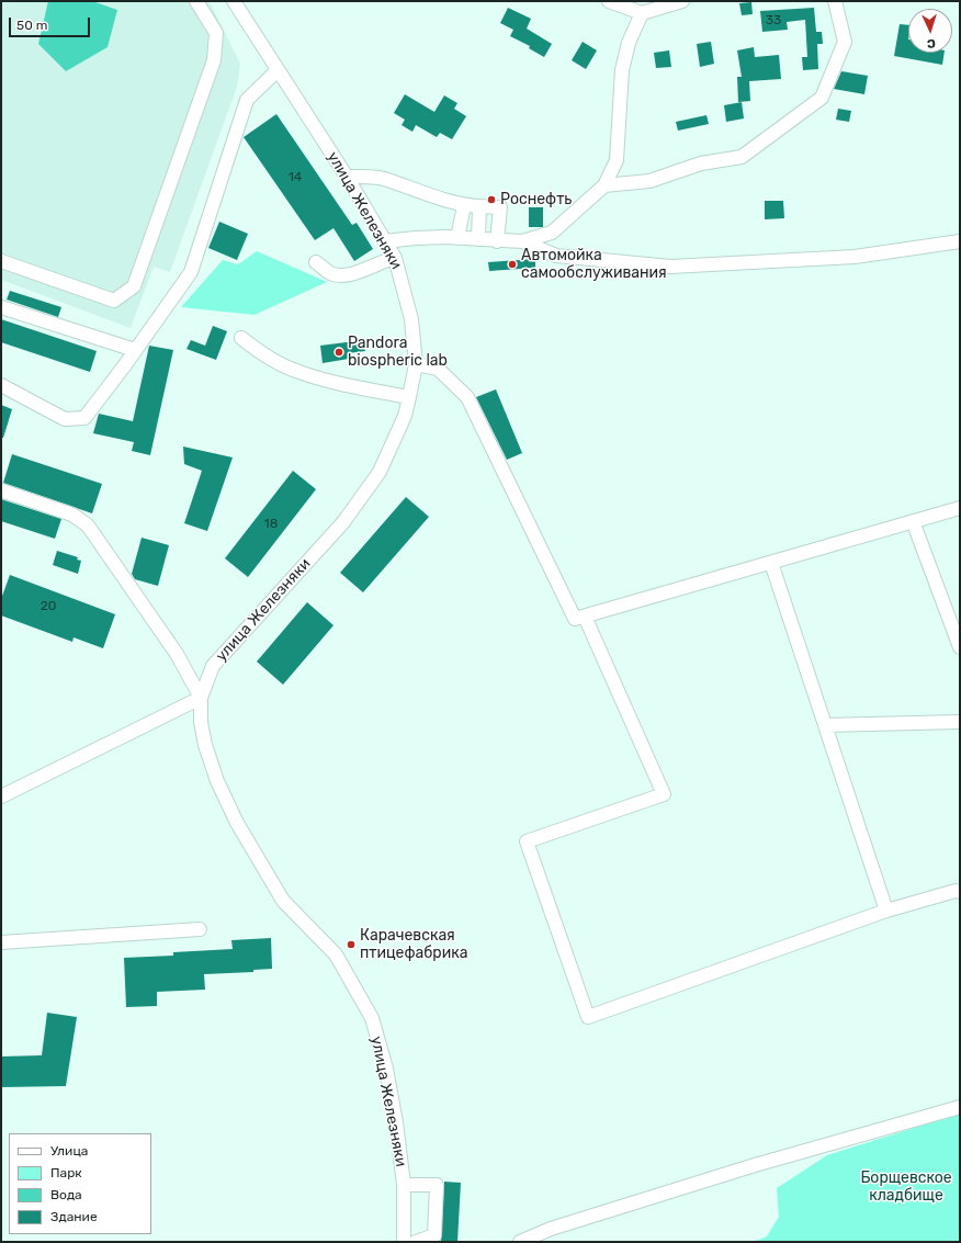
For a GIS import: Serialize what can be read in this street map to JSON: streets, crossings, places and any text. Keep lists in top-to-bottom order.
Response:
{
  "streets": {
    "street": ["улица Железняки"]
  },
  "parks": ["Борщевское кладбище"],
  "places": [
    "Роснефть",
    "Автомойка самообслуживания",
    "Pandora biospheric lab",
    "Карачевская птицефабрика"
  ],
  "house_numbers": [
    "33",
    "14",
    "18",
    "20"
  ],
  "legend": [
    "Улица",
    "Парк",
    "Вода",
    "Здание"
  ],
  "scale_bar": "50 m",
  "north": "bottom"
}
